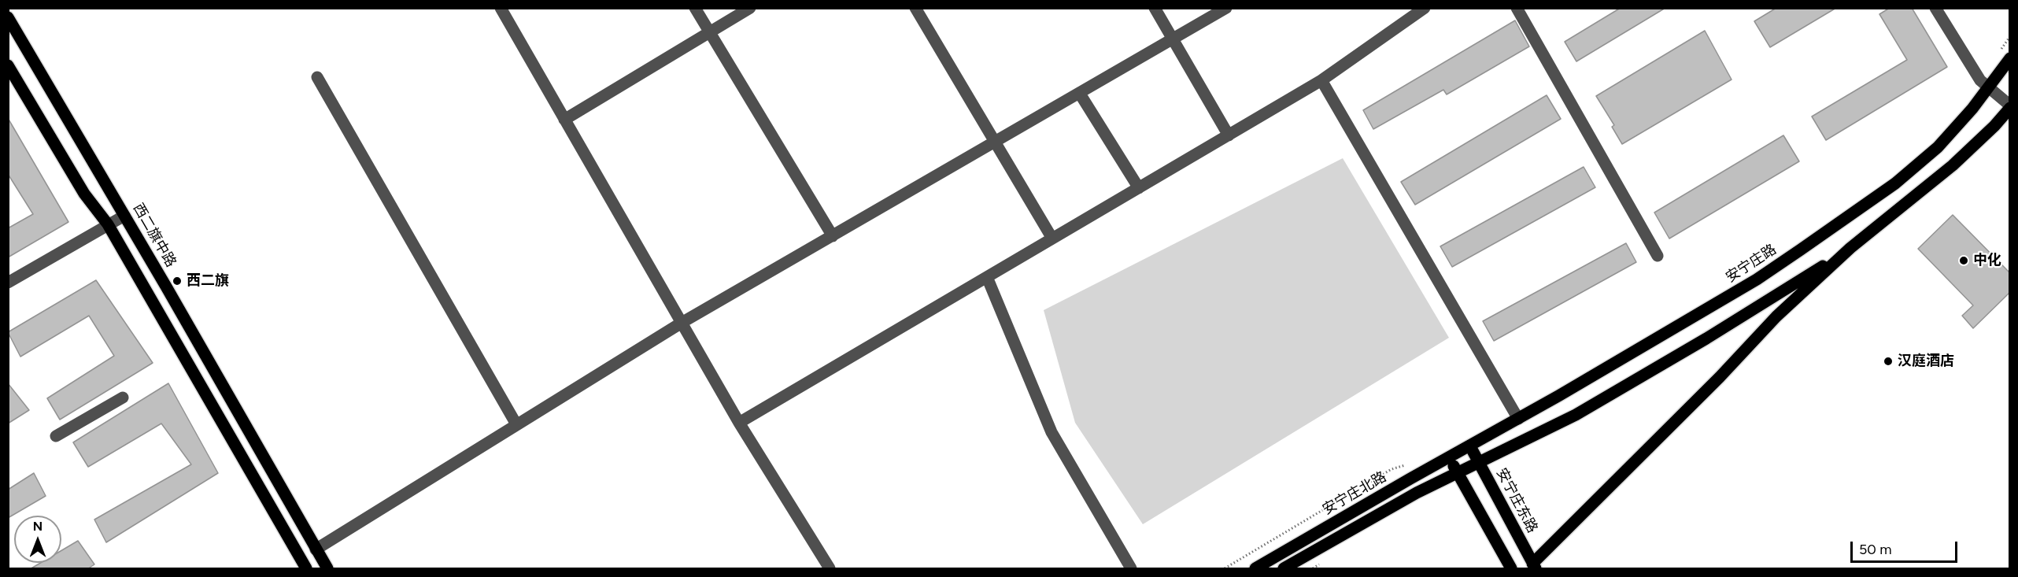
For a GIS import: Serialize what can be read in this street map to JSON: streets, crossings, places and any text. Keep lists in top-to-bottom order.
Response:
{
  "streets": {
    "main road": [
      "西二旗中路",
      "安宁庄路",
      "安宁庄北路",
      "安宁庄东路"
    ]
  },
  "crossings": [
    ["安宁庄路", "安宁庄北路"],
    ["安宁庄路", "安宁庄东路"],
    ["安宁庄北路", "安宁庄东路"]
  ],
  "places": ["中化", "西二旗", "汉庭酒店"],
  "scale_bar": "50 m",
  "north": "top"
}
